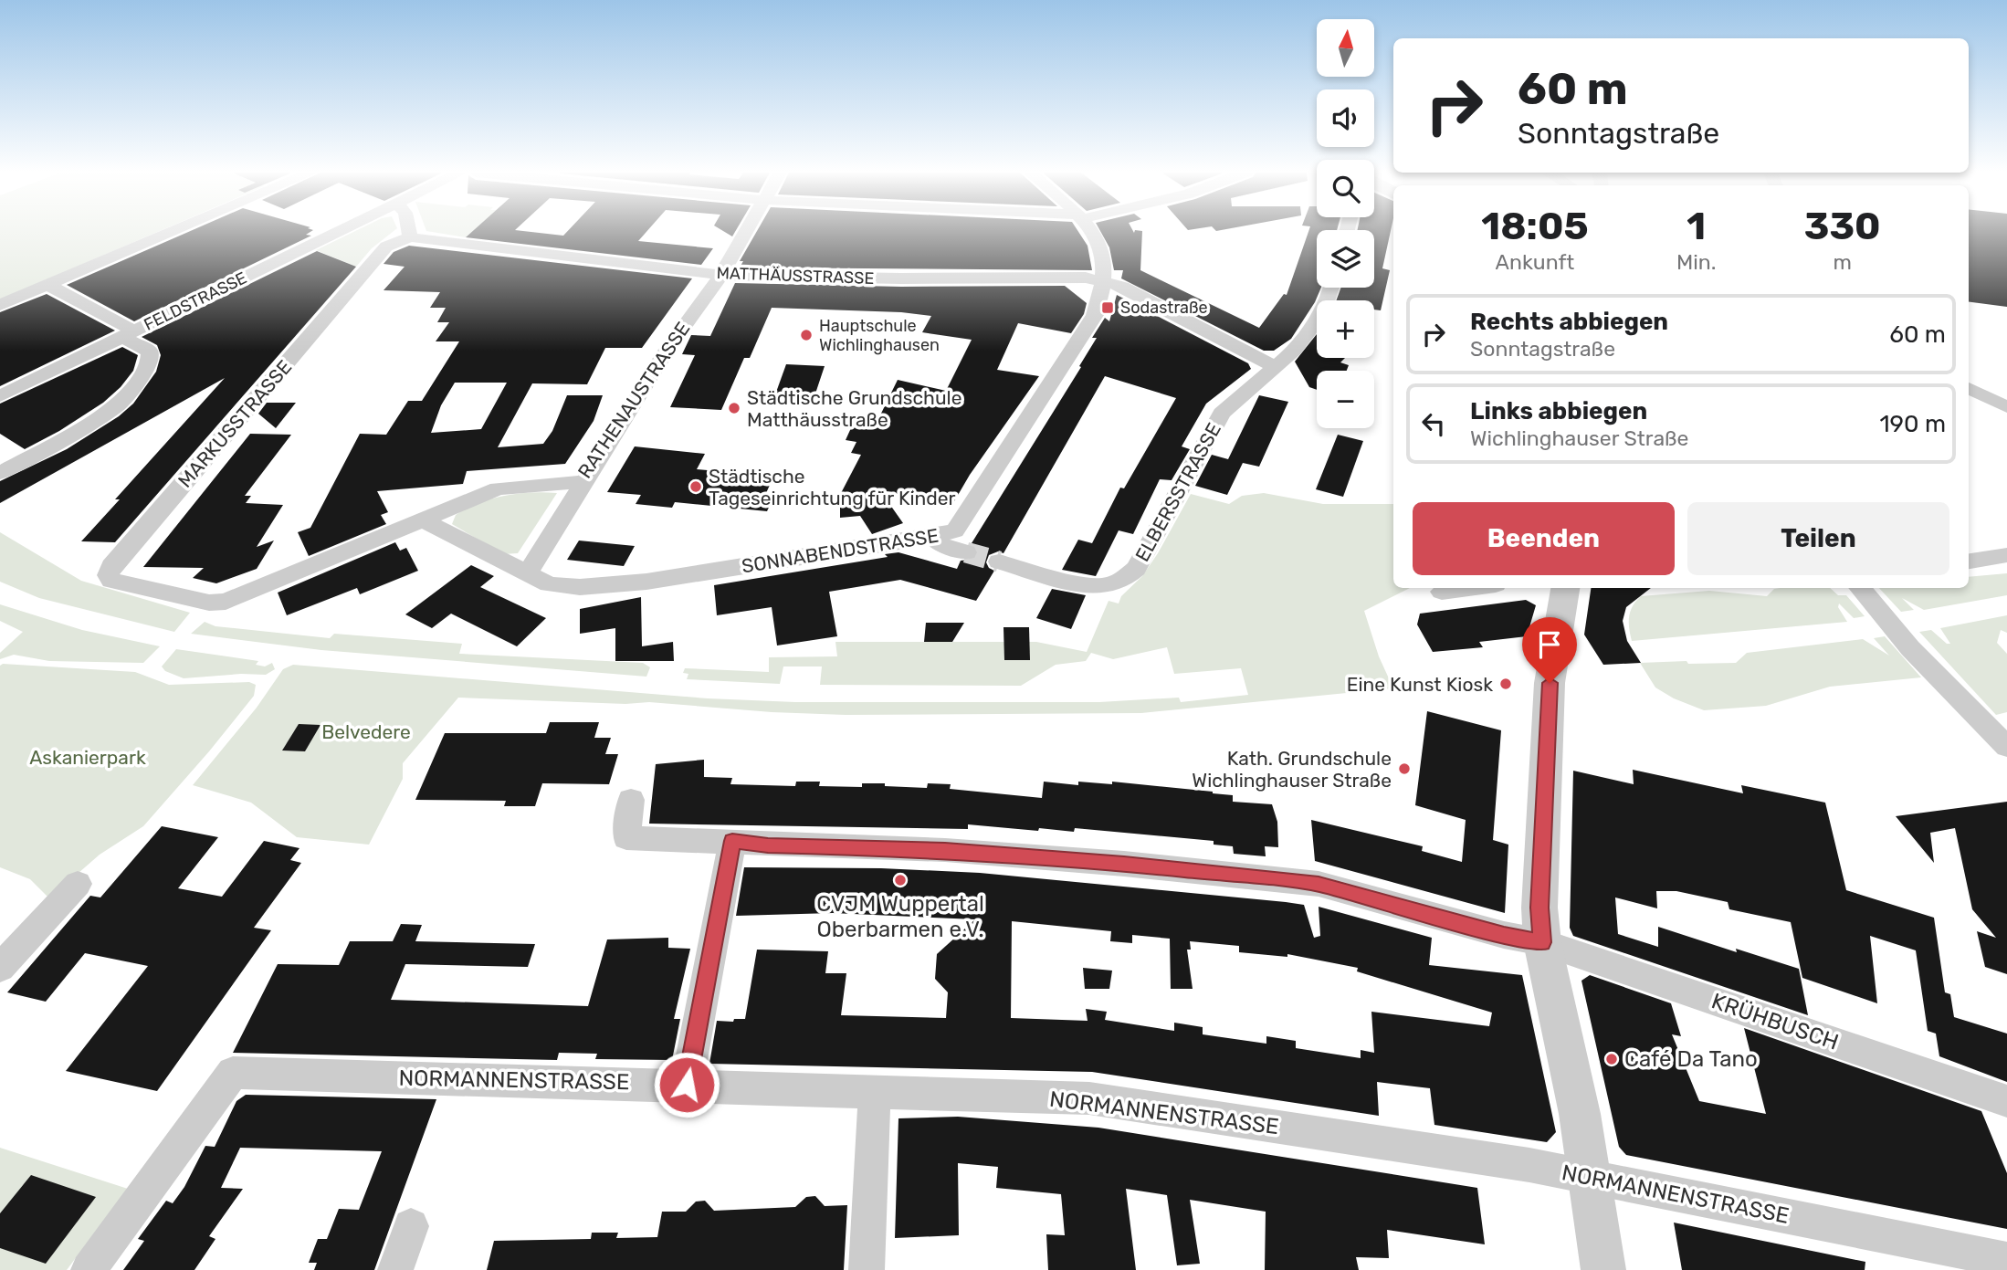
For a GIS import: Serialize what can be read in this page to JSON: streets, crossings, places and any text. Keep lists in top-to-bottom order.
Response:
{
  "streets": {
    "street": [
      "MATTHÄUSSTRASSE",
      "FELDSTRASSE",
      "RATHENAUSTRASSE",
      "MARKUSSTRASSE",
      "ELBERSSTRASSE",
      "SONNABENDSTRASSE",
      "KRÜHBUSCH",
      "NORMANNENSTRASSE"
    ]
  },
  "crossings": [
    ["MATTHÄUSSTRASSE", "RATHENAUSTRASSE"],
    ["MATTHÄUSSTRASSE", "MARKUSSTRASSE"],
    ["MATTHÄUSSTRASSE", "SONNABENDSTRASSE"],
    ["RATHENAUSTRASSE", "MARKUSSTRASSE"],
    ["RATHENAUSTRASSE", "SONNABENDSTRASSE"]
  ],
  "parks": ["Belvedere", "Askanierpark"],
  "places": {
    "transit": ["Sodastraße"],
    "other": [
      "Hauptschule Wichlinghausen",
      "Städtische Grundschule Matthäusstraße",
      "Städtische Tageseinrichtung für Kinder",
      "Eine Kunst Kiosk",
      "Kath. Grundschule Wichlinghauser Straße",
      "CVJM Wuppertal Oberbarmen e.V.",
      "Café Da Tano"
    ]
  },
  "north": "top",
  "page": {
    "map_buttons": ["+", "−"],
    "turn": ["60 m", "Sonntagstraße"],
    "eta": [
      "18:05",
      "Ankunft",
      "1",
      "Min.",
      "330",
      "m"
    ],
    "list": [
      {
        "name": "Rechts abbiegen",
        "note": "Sonntagstraße",
        "value": "60 m"
      },
      {
        "name": "Links abbiegen",
        "note": "Wichlinghauser Straße",
        "value": "190 m"
      }
    ],
    "buttons": ["Beenden", "Teilen"]
  }
}
